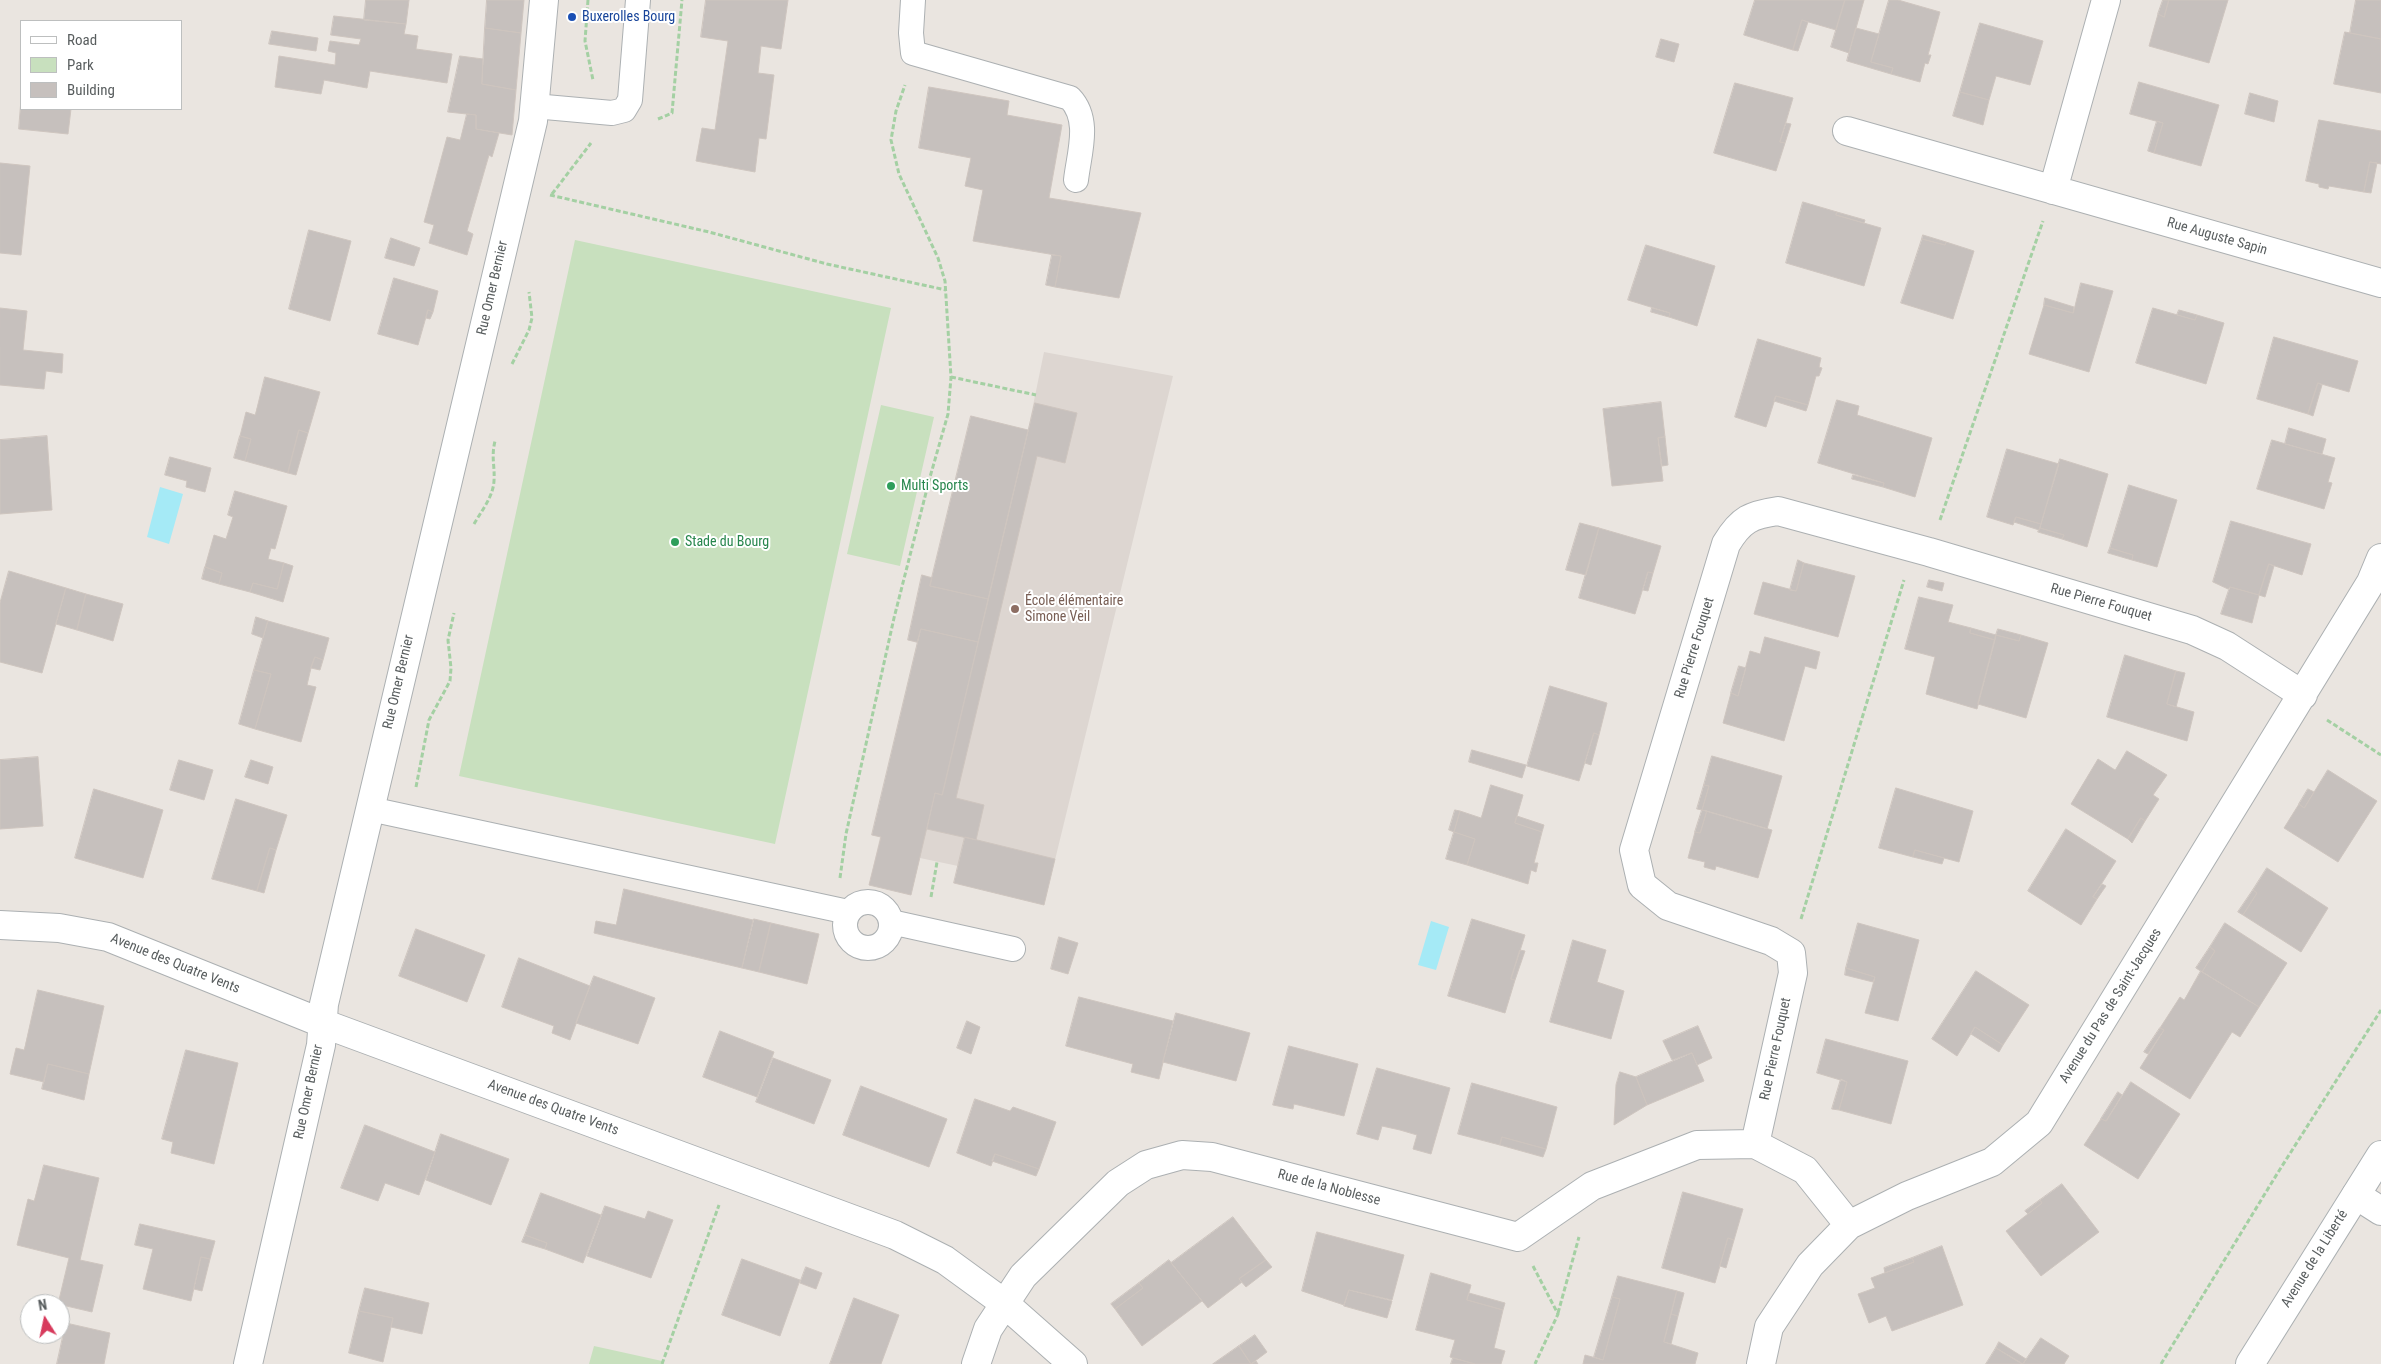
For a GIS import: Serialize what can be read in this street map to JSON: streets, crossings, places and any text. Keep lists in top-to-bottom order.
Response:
{
  "streets": {
    "street": [
      "Rue Auguste Sapin",
      "Rue Omer Bernier",
      "Rue Pierre Fouquet",
      "Avenue des Quatre Vents",
      "Avenue du Pas de Saint-Jacques",
      "Rue de la Noblesse",
      "Avenue de la Liberté"
    ]
  },
  "crossings": [
    ["Rue Omer Bernier", "Avenue des Quatre Vents"],
    ["Rue Pierre Fouquet", "Avenue du Pas de Saint-Jacques"],
    ["Avenue des Quatre Vents", "Rue de la Noblesse"]
  ],
  "places": [
    "Buxerolles Bourg",
    "Multi Sports",
    "Stade du Bourg",
    "École élémentaire Simone Veil"
  ],
  "legend": ["Road", "Park", "Building"],
  "north": "top"
}
